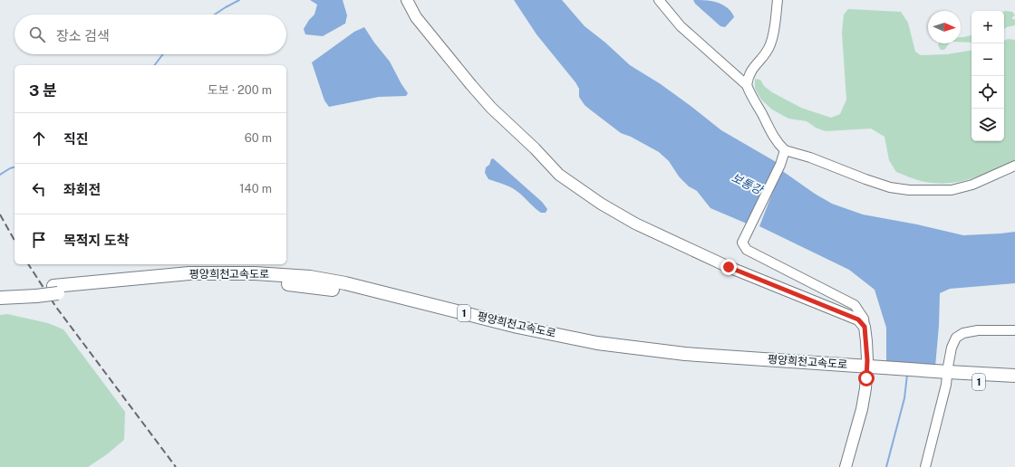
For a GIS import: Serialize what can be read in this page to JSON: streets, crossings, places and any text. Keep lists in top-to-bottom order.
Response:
{
  "streets": {
    "highway": ["평양희천고속도로", "1"]
  },
  "water": ["보통강"],
  "north": "right",
  "page": {
    "map_buttons": ["+", "−"],
    "search": "장소 검색",
    "heading": ["3 분", "도보 · 200 m"],
    "list": [
      ["직진", "60 m"],
      ["좌회전", "140 m"],
      "목적지 도착"
    ]
  }
}
